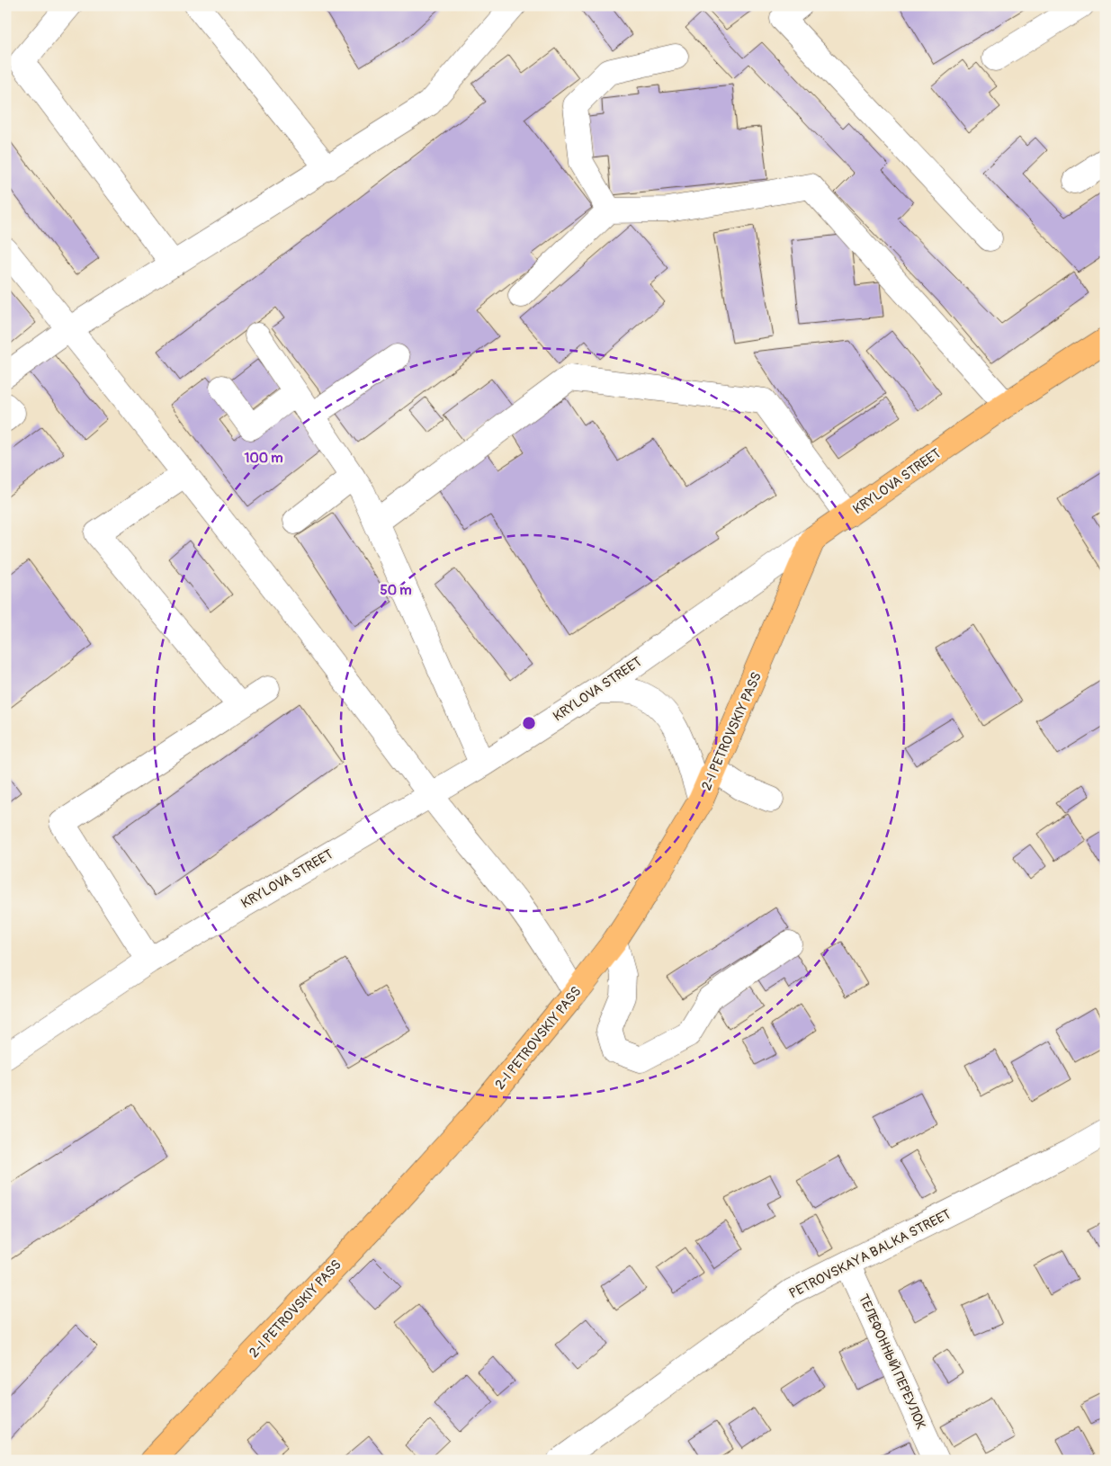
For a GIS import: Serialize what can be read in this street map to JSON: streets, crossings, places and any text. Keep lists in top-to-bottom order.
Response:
{
  "streets": {
    "main road": ["KRYLOVA STREET", "2-I PETROVSKIY PASS"],
    "street": ["PETROVSKAYA BALKA STREET", "ТЕЛЕФОННЫЙ ПЕРЕУЛОК"]
  },
  "crossings": [
    ["KRYLOVA STREET", "2-I PETROVSKIY PASS"],
    ["PETROVSKAYA BALKA STREET", "ТЕЛЕФОННЫЙ ПЕРЕУЛОК"]
  ],
  "rings": ["100 m", "50 m"]
}
